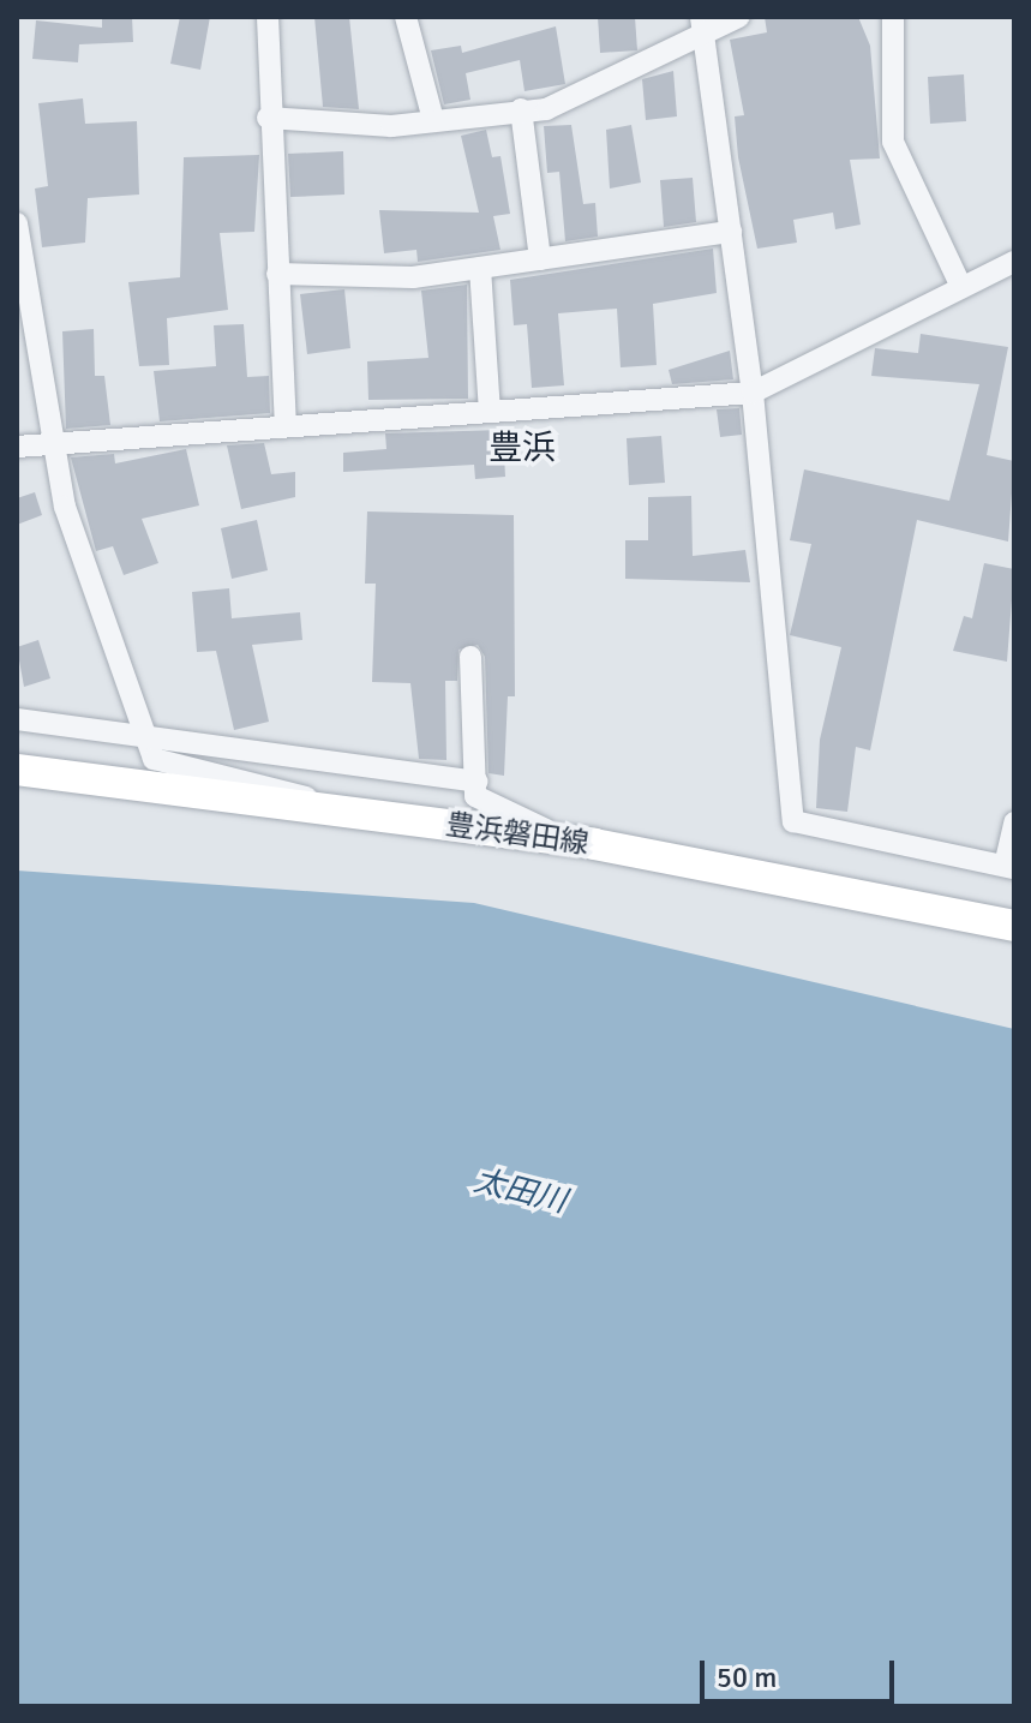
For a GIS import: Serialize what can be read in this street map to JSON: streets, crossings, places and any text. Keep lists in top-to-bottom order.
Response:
{
  "streets": {
    "main road": ["豊浜磐田線"]
  },
  "districts": ["豊浜"],
  "water": ["太田川"],
  "scale_bar": "50 m"
}
